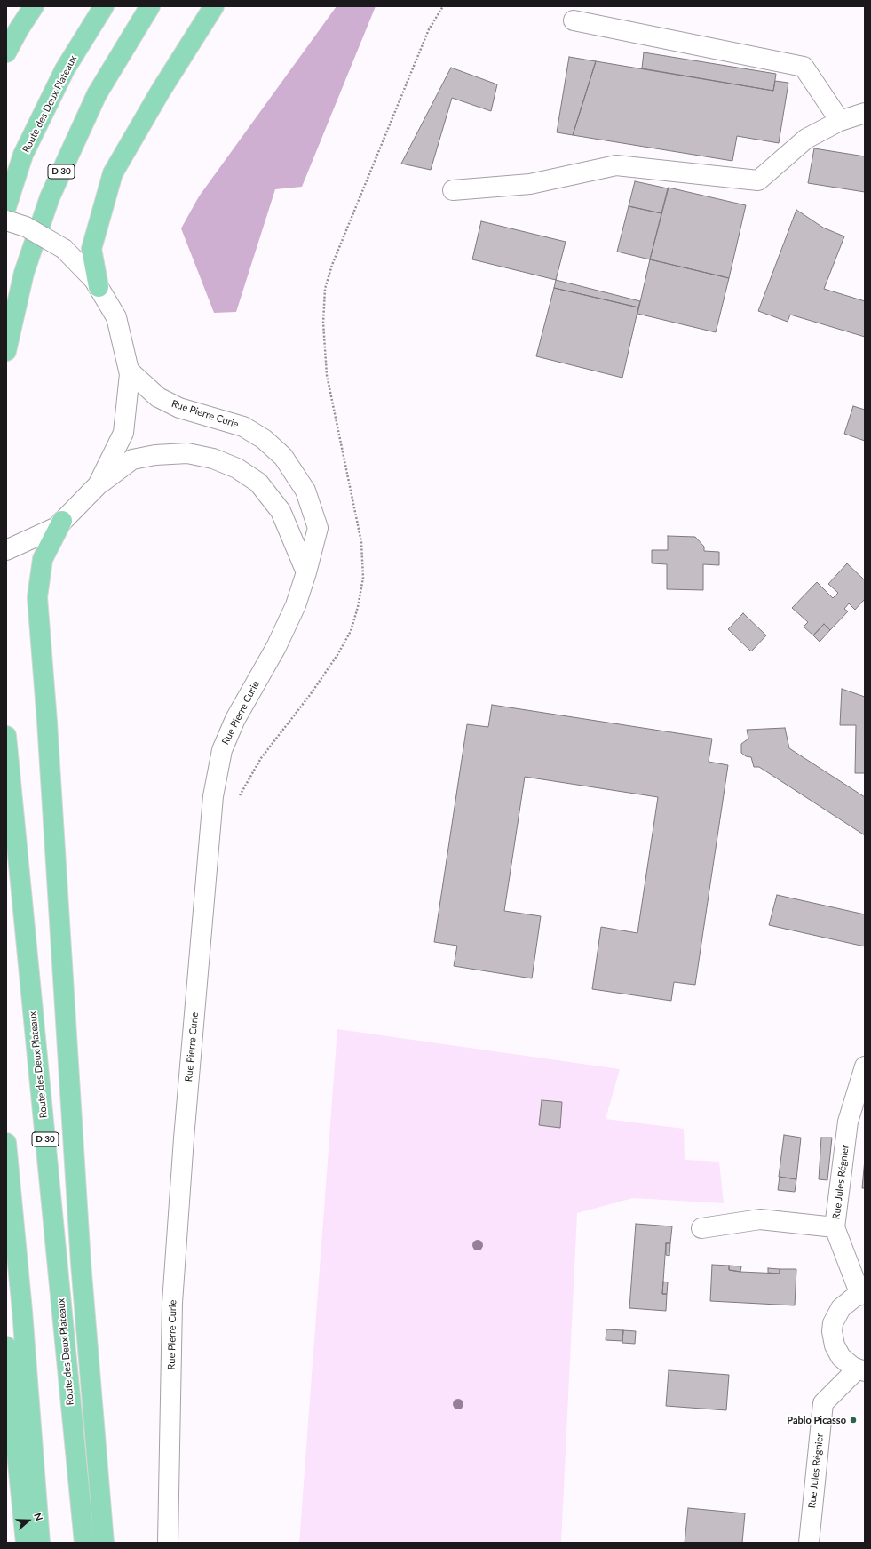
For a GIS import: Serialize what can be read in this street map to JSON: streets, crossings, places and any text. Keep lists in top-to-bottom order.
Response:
{
  "streets": {
    "main road": ["Route des Deux Plateaux", "D 30"],
    "street": ["Rue Pierre Curie", "Rue Jules Régnier"]
  },
  "places": ["Pablo Picasso"],
  "north": "right"
}
